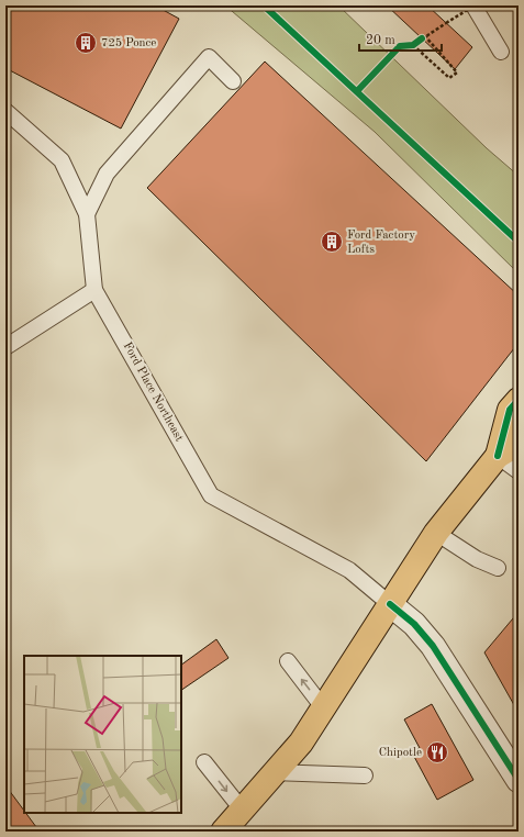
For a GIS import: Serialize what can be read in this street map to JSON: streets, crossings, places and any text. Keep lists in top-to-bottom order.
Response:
{
  "streets": {
    "lane": ["Ford Place Northeast"]
  },
  "places": {
    "building": ["725 Ponce", "Ford Factory Lofts"],
    "restaurant": ["Chipotle"]
  },
  "scale_bar": "20 m"
}
